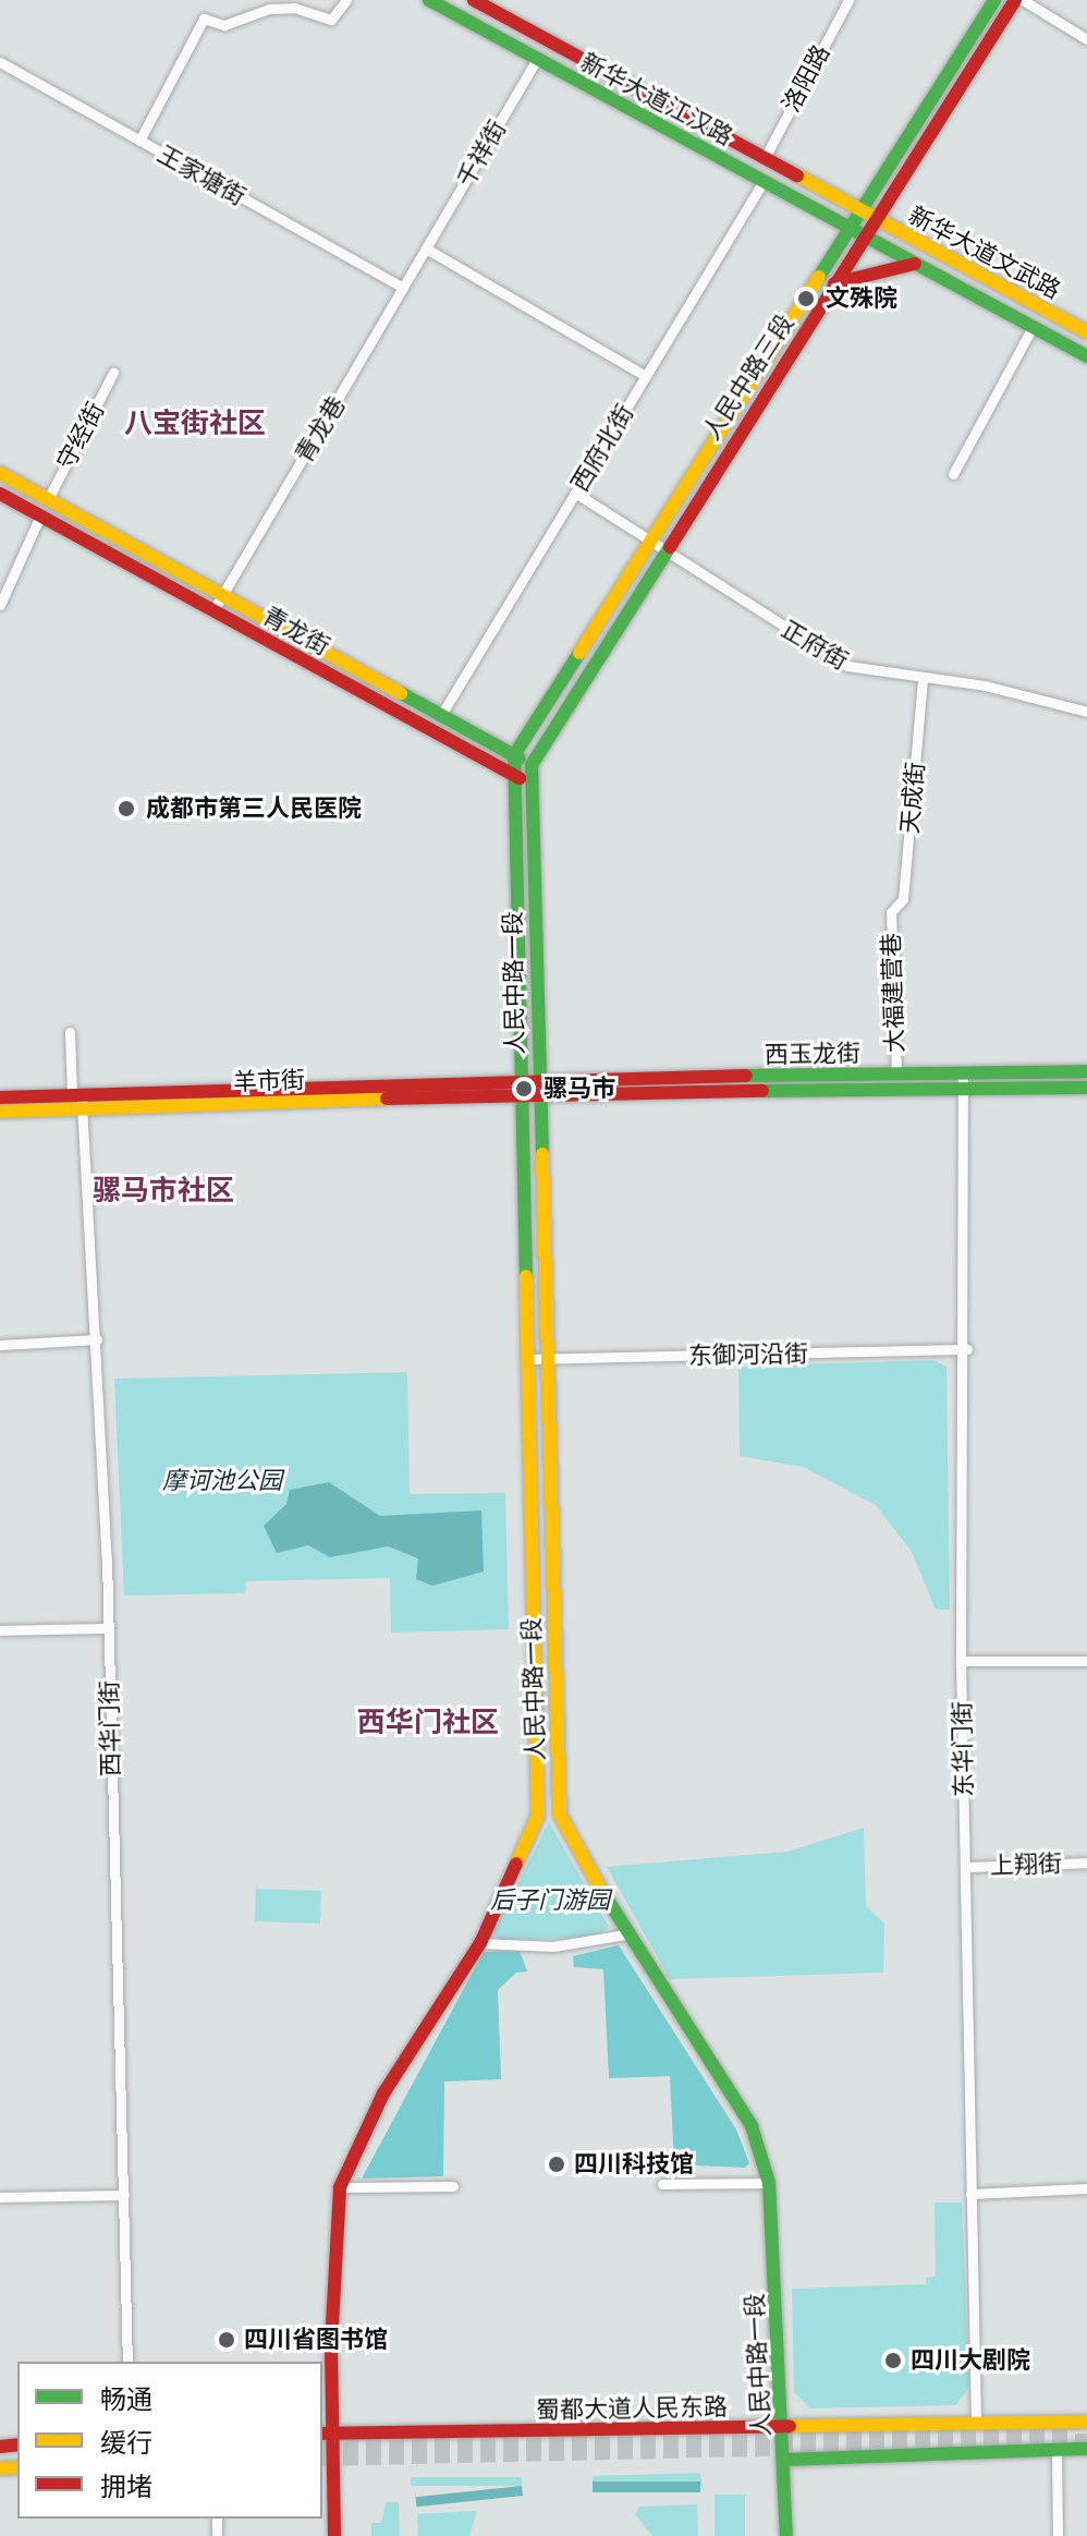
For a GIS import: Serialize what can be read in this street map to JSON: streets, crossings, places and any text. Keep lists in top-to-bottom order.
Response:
{
  "streets": {
    "main road": [
      "新华大道江汉路",
      "新华大道文武路",
      "人民中路三段",
      "青龙街",
      "人民中路一段",
      "西玉龙街",
      "羊市街",
      "蜀都大道人民东路"
    ],
    "street": [
      "洛阳路",
      "千祥街",
      "王家塘街",
      "青龙巷",
      "守经街",
      "西府北街",
      "正府街",
      "天成街",
      "大福建营巷",
      "东御河沿街",
      "西华门街",
      "东华门街",
      "上翔街"
    ]
  },
  "crossings": [
    ["洛阳路", "新华大道江汉路"],
    ["新华大道江汉路", "千祥街"],
    ["新华大道江汉路", "新华大道文武路"],
    ["新华大道江汉路", "人民中路三段"],
    ["新华大道江汉路", "西府北街"],
    ["千祥街", "青龙巷"],
    ["王家塘街", "青龙巷"],
    ["新华大道文武路", "人民中路三段"],
    ["人民中路三段", "青龙街"],
    ["人民中路三段", "正府街"],
    ["青龙巷", "青龙街"],
    ["守经街", "青龙街"],
    ["西府北街", "青龙街"],
    ["西府北街", "正府街"],
    ["青龙街", "人民中路一段"],
    ["正府街", "天成街"],
    ["天成街", "大福建营巷"],
    ["人民中路一段", "西玉龙街"],
    ["人民中路一段", "羊市街"],
    ["人民中路一段", "东御河沿街"],
    ["人民中路一段", "蜀都大道人民东路"],
    ["大福建营巷", "西玉龙街"],
    ["西玉龙街", "羊市街"],
    ["西玉龙街", "东华门街"],
    ["羊市街", "西华门街"],
    ["东御河沿街", "东华门街"],
    ["东华门街", "上翔街"],
    ["东华门街", "蜀都大道人民东路"]
  ],
  "districts": ["八宝街社区", "骡马市社区", "西华门社区"],
  "parks": ["摩诃池公园", "后子门游园"],
  "places": [
    "文殊院",
    "成都市第三人民医院",
    "骡马市",
    "四川科技馆",
    "四川省图书馆",
    "四川大剧院"
  ],
  "legend": ["畅通", "缓行", "拥堵"]
}
